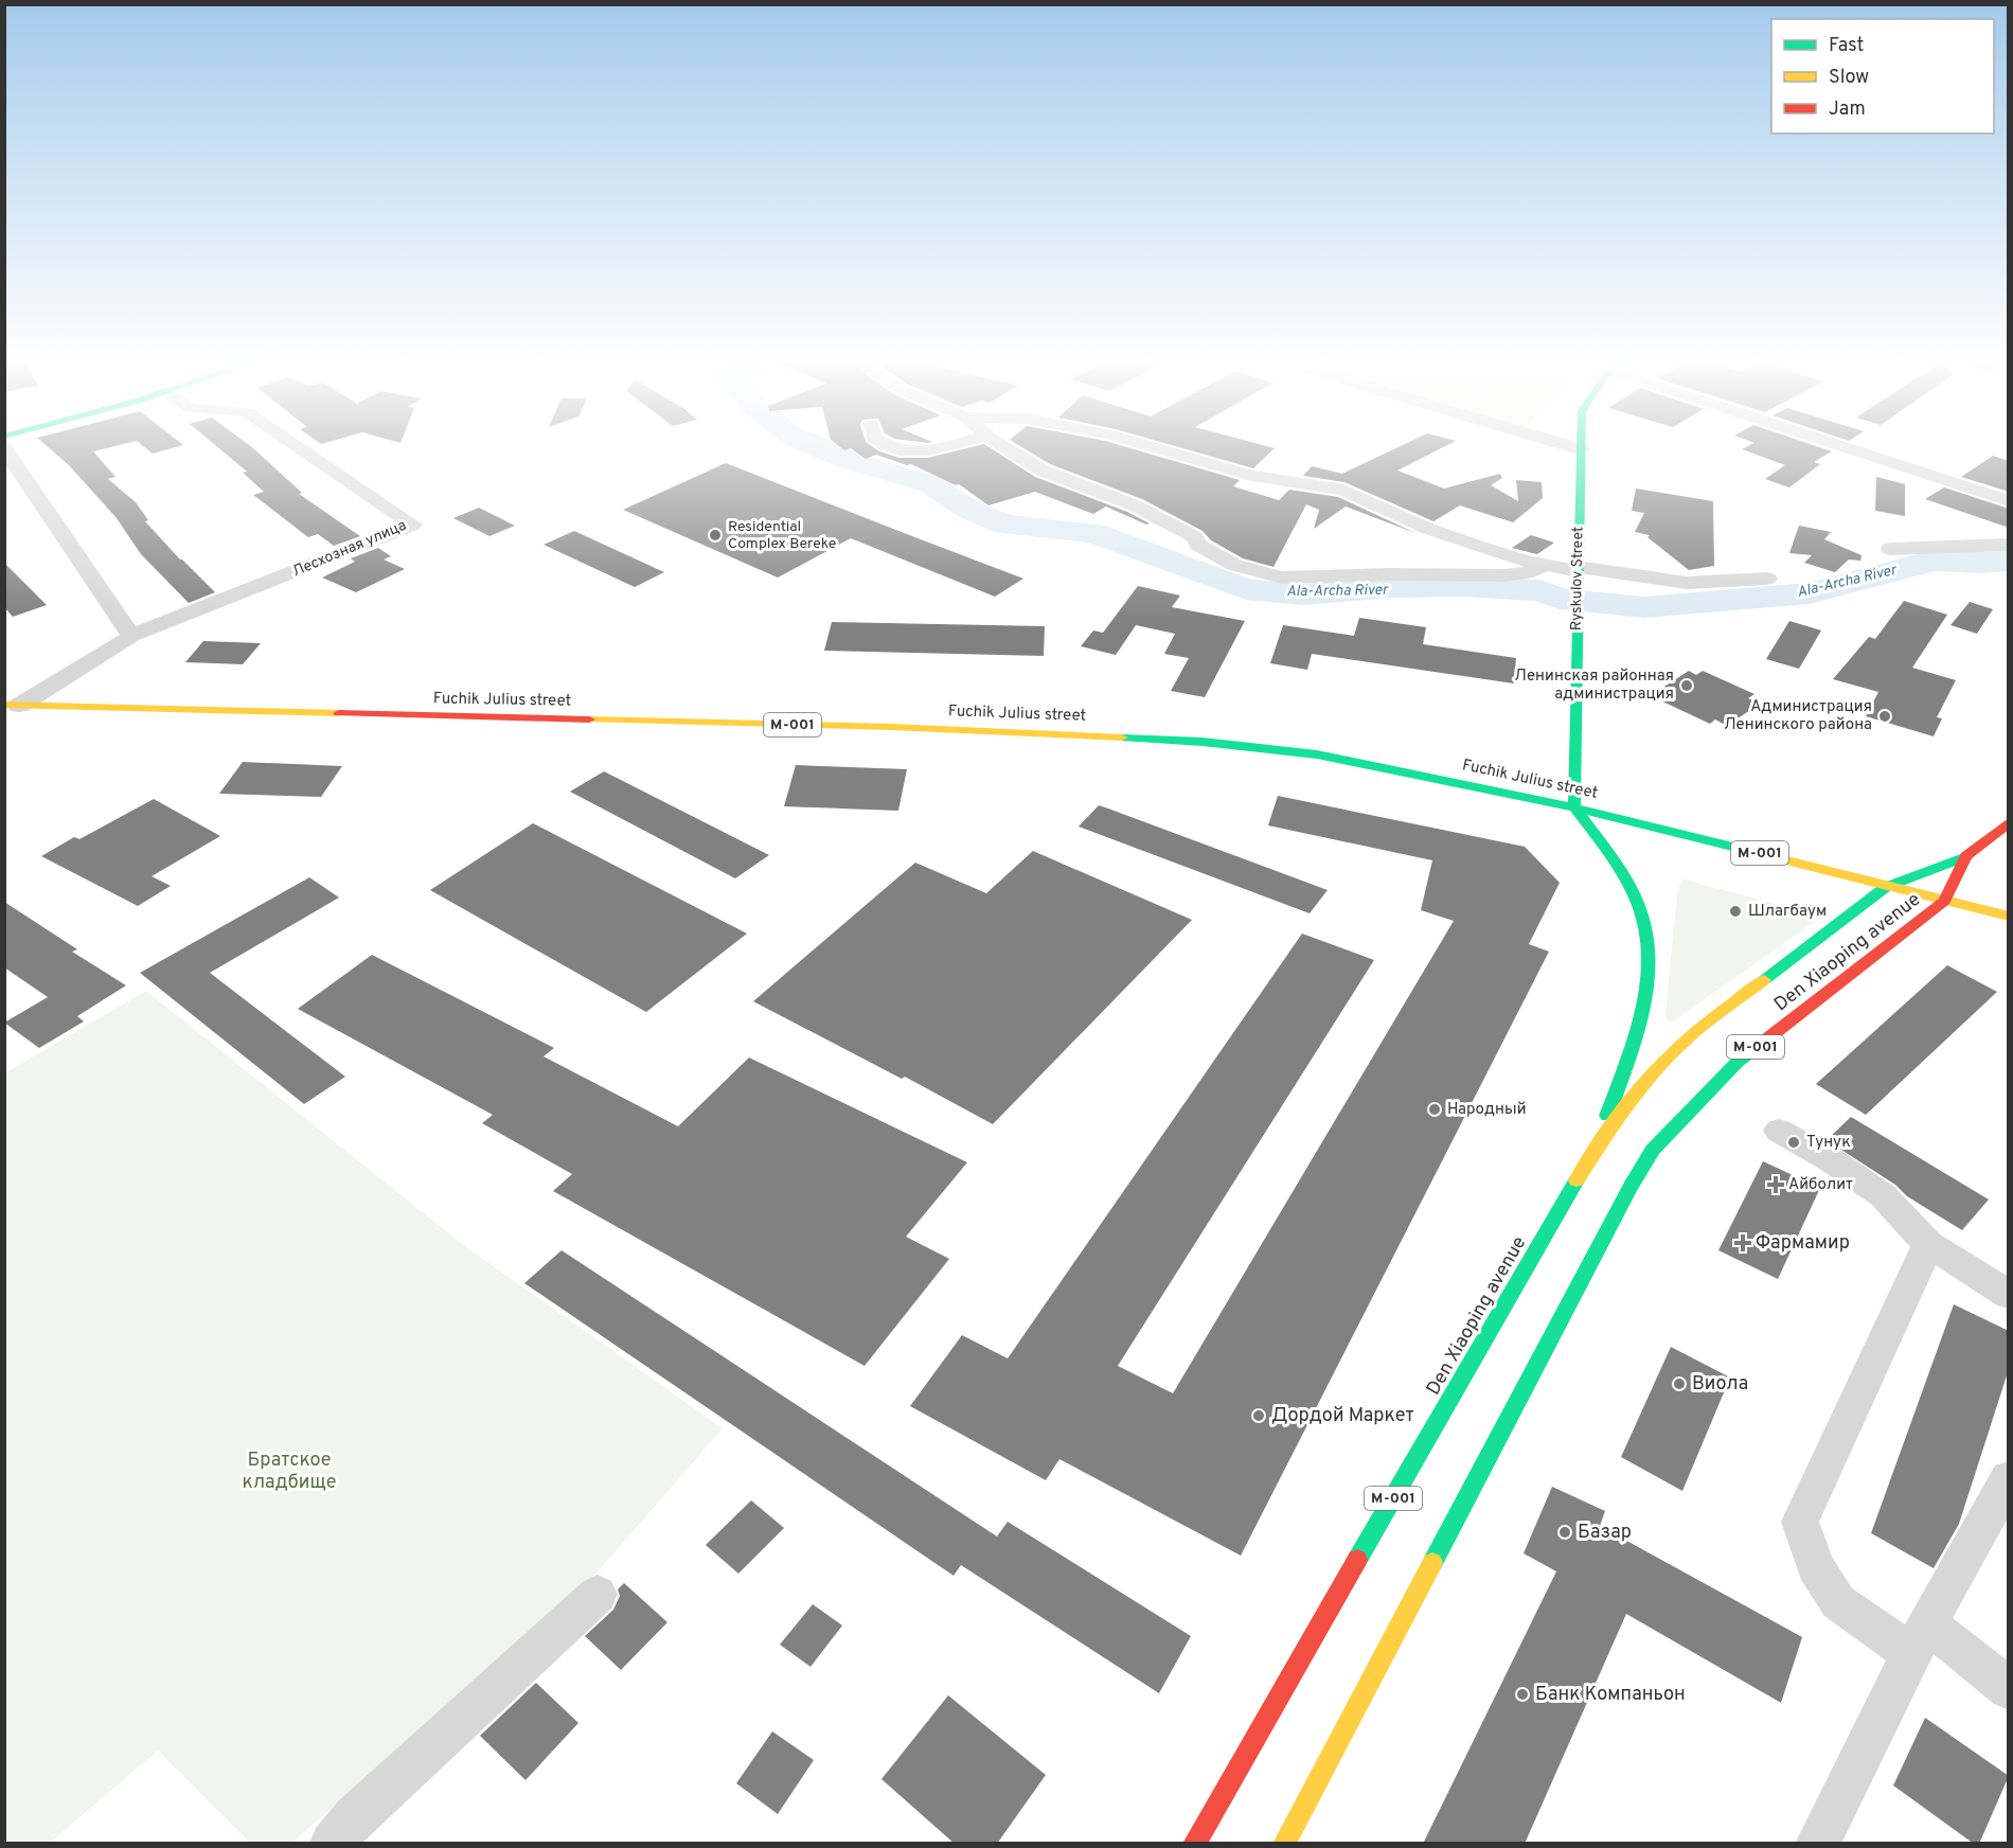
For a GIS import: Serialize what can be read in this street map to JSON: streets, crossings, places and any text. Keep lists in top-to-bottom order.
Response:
{
  "streets": {
    "main road": [
      "Ryskulov Street",
      "Fuchik Julius street",
      "М-001",
      "Den Xiaoping avenue",
      "M-001"
    ],
    "street": ["Лесхозная улица"]
  },
  "crossings": [
    ["Ryskulov Street", "Fuchik Julius street"],
    ["Fuchik Julius street", "Den Xiaoping avenue"]
  ],
  "water": ["Ala-Archa River"],
  "parks": ["Братское кладбище"],
  "places": {
    "other": [
      "Residential Complex Bereke",
      "Ленинская районная администрация",
      "Администрация Ленинского района",
      "Шлагбаум",
      "Народный",
      "Тунук",
      "Виола",
      "Дордой Маркет",
      "Базар",
      "Банк Компаньон"
    ],
    "health": ["Айболит", "Фармамир"]
  },
  "legend": ["Fast", "Slow", "Jam"]
}
